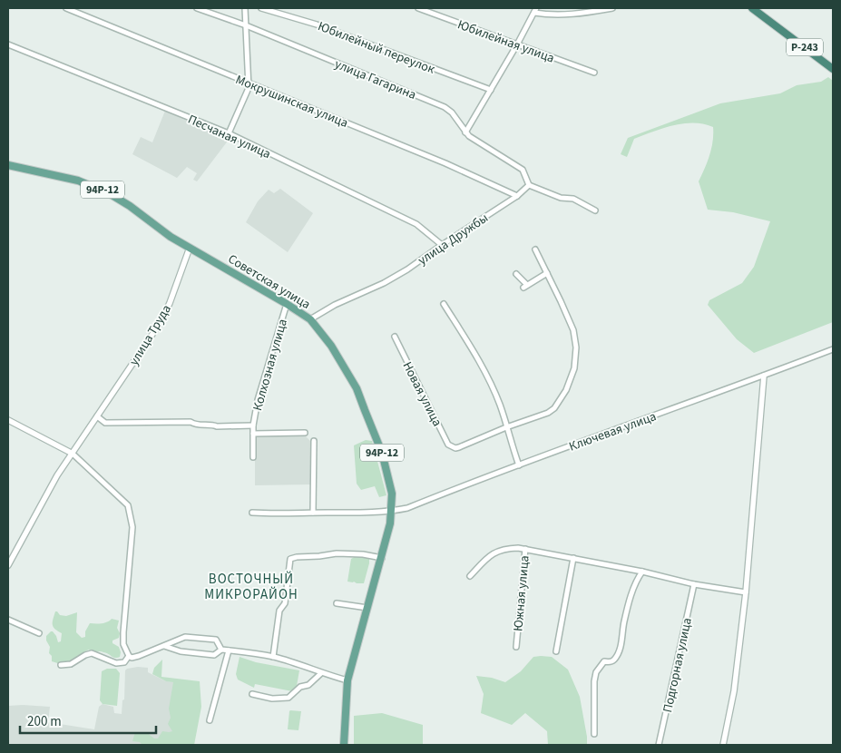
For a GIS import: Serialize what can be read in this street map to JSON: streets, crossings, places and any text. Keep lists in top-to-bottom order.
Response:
{
  "streets": {
    "highway": ["Р-243"],
    "main road": ["94Р-12", "Советская улица"],
    "street": [
      "Юбилейная улица",
      "Юбилейный переулок",
      "улица Гагарина",
      "Мокрушинская улица",
      "Песчаная улица",
      "улица Дружбы",
      "улица Труда",
      "Колхозная улица",
      "Новая улица",
      "Ключевая улица",
      "Южная улица",
      "Подгорная улица"
    ]
  },
  "crossings": [
    ["улица Гагарина", "улица Дружбы"],
    ["Мокрушинская улица", "улица Дружбы"],
    ["Песчаная улица", "улица Дружбы"],
    ["улица Дружбы", "Советская улица"],
    ["Советская улица", "улица Труда"],
    ["Советская улица", "Колхозная улица"],
    ["Советская улица", "Ключевая улица"],
    ["улица Труда", "Колхозная улица"]
  ],
  "districts": ["ВОСТОЧНЫЙ МИКРОРАЙОН"],
  "scale_bar": "200 m"
}
